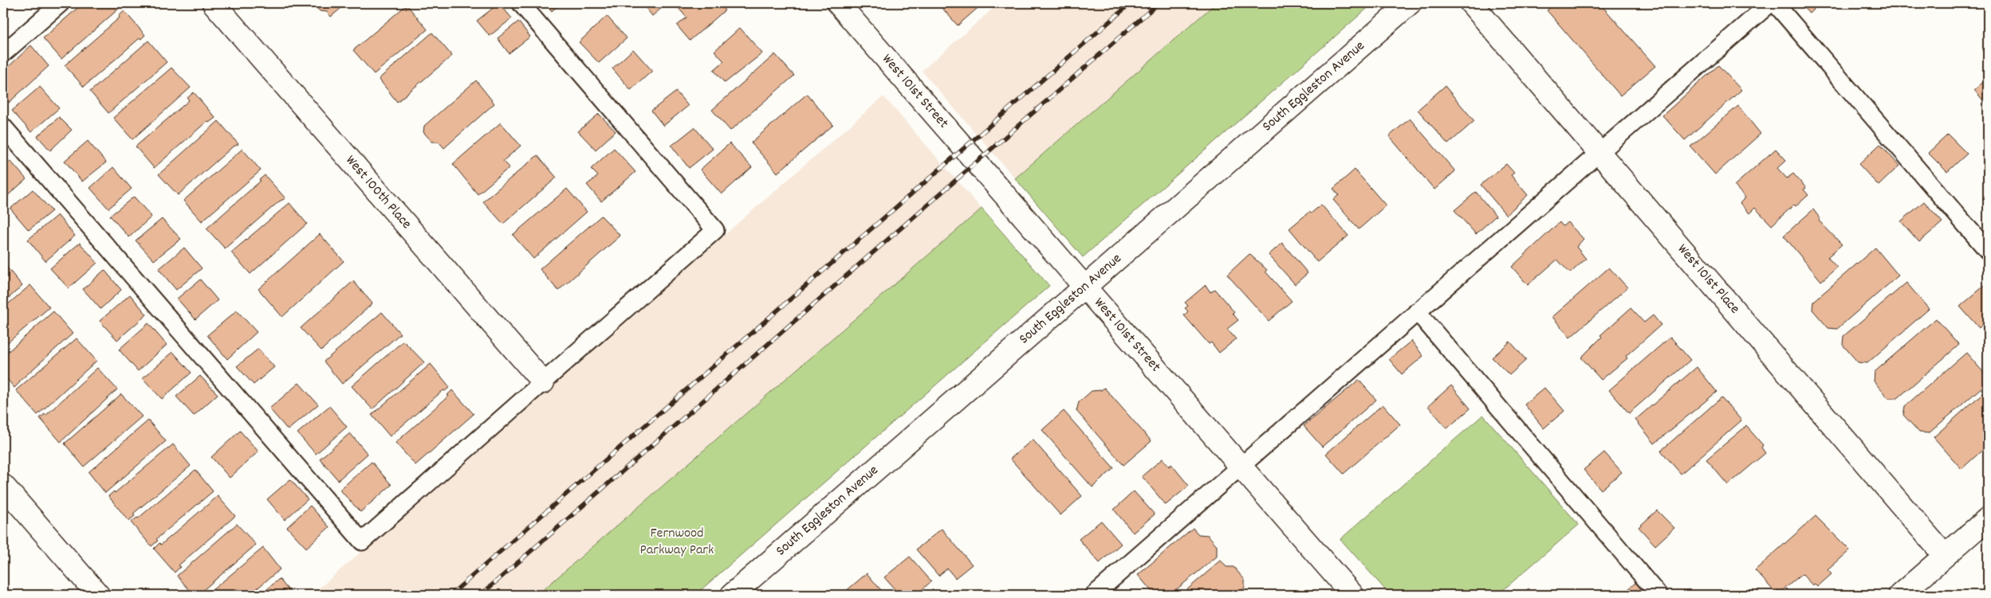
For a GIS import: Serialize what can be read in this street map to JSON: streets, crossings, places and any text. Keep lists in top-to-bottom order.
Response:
{
  "streets": {
    "street": [
      "South Eggleston Avenue",
      "West 101st Street",
      "West 100th Place",
      "West 101st Place"
    ]
  },
  "crossings": [
    ["South Eggleston Avenue", "West 101st Street"]
  ],
  "parks": ["Fernwood Parkway Park"]
}
